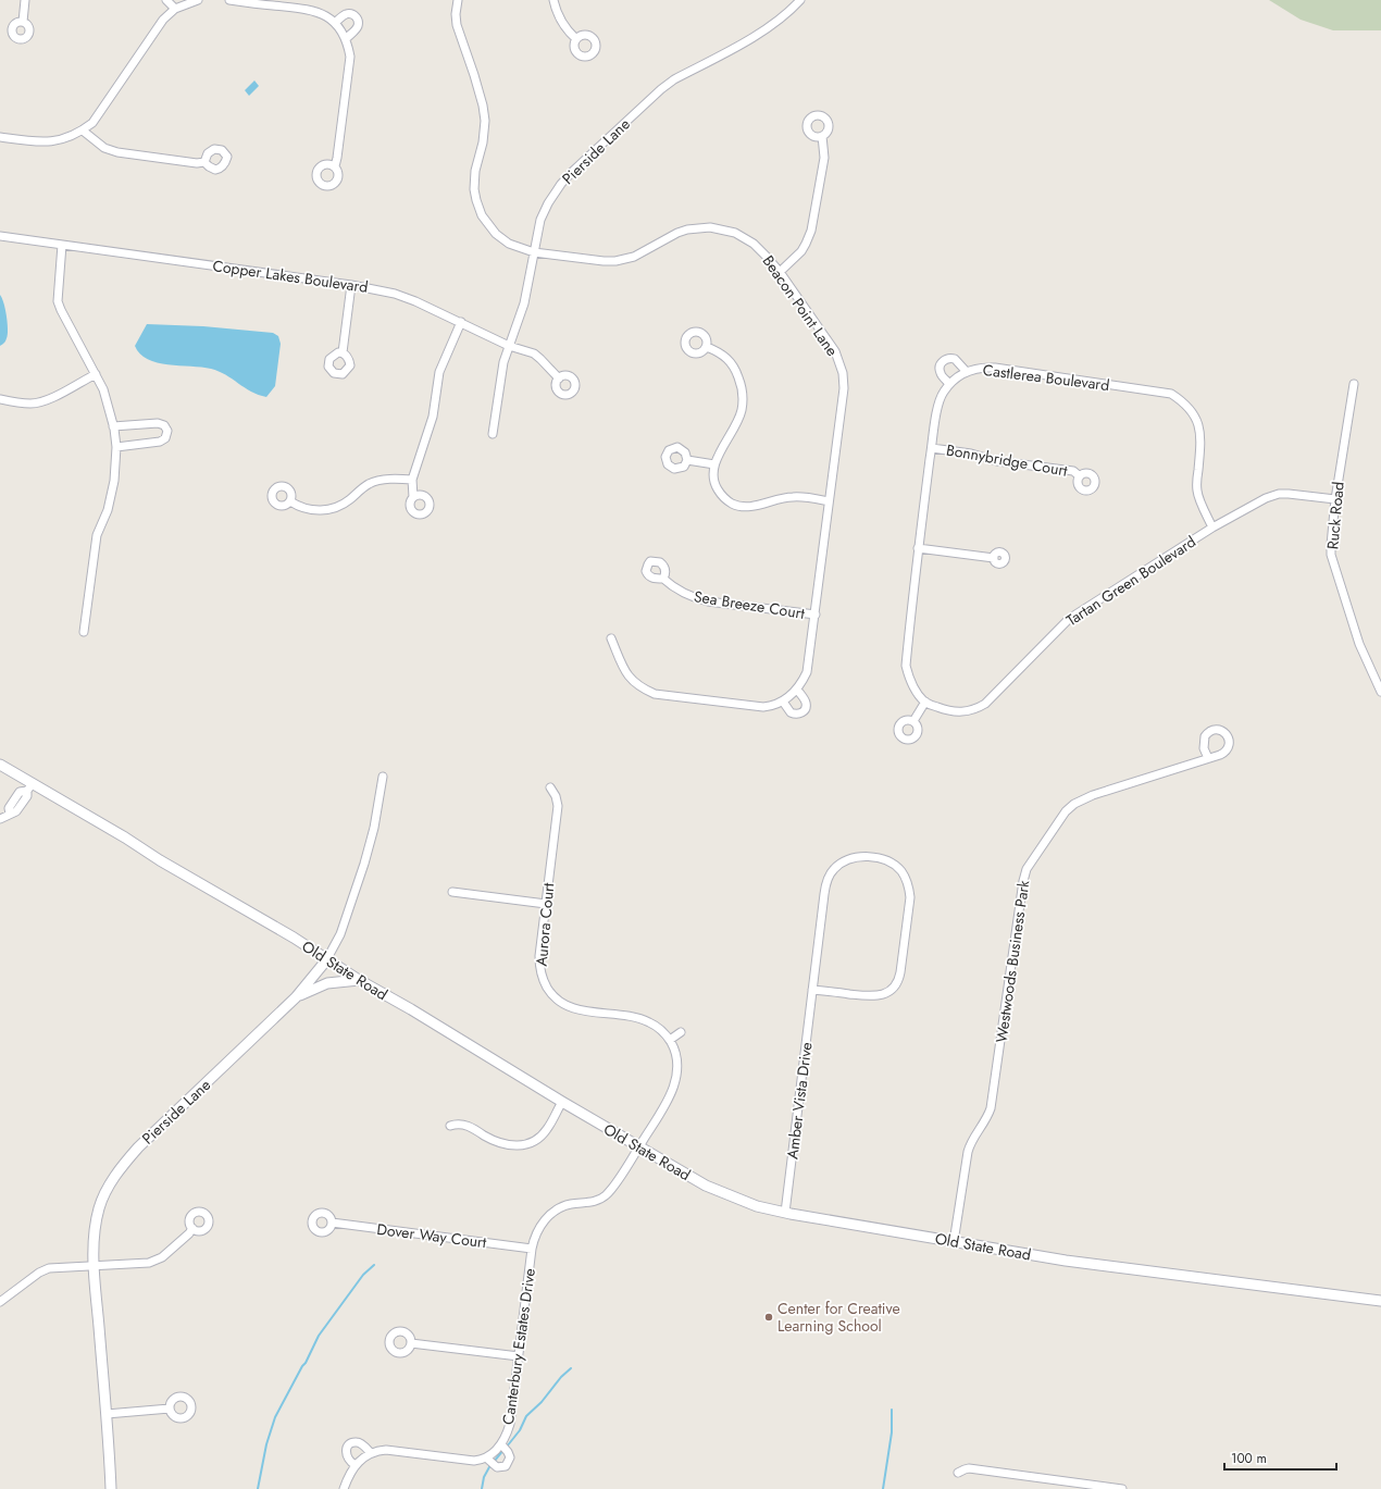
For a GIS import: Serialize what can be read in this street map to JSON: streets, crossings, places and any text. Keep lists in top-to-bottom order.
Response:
{
  "streets": {
    "street": [
      "Pierside Lane",
      "Copper Lakes Boulevard",
      "Beacon Point Lane",
      "Castlerea Boulevard",
      "Bonnybridge Court",
      "Ruck Road",
      "Tartan Green Boulevard",
      "Sea Breeze Court",
      "Aurora Court",
      "Westwoods Business Park",
      "Old State Road",
      "Amber Vista Drive",
      "Dover Way Court",
      "Canterbury Estates Drive"
    ]
  },
  "crossings": [
    ["Pierside Lane", "Copper Lakes Boulevard"],
    ["Pierside Lane", "Beacon Point Lane"],
    ["Pierside Lane", "Old State Road"],
    ["Beacon Point Lane", "Sea Breeze Court"],
    ["Castlerea Boulevard", "Bonnybridge Court"],
    ["Castlerea Boulevard", "Tartan Green Boulevard"],
    ["Ruck Road", "Tartan Green Boulevard"],
    ["Westwoods Business Park", "Old State Road"],
    ["Old State Road", "Amber Vista Drive"],
    ["Old State Road", "Canterbury Estates Drive"],
    ["Dover Way Court", "Canterbury Estates Drive"]
  ],
  "places": ["Center for Creative Learning School"],
  "scale_bar": "100 m"
}
